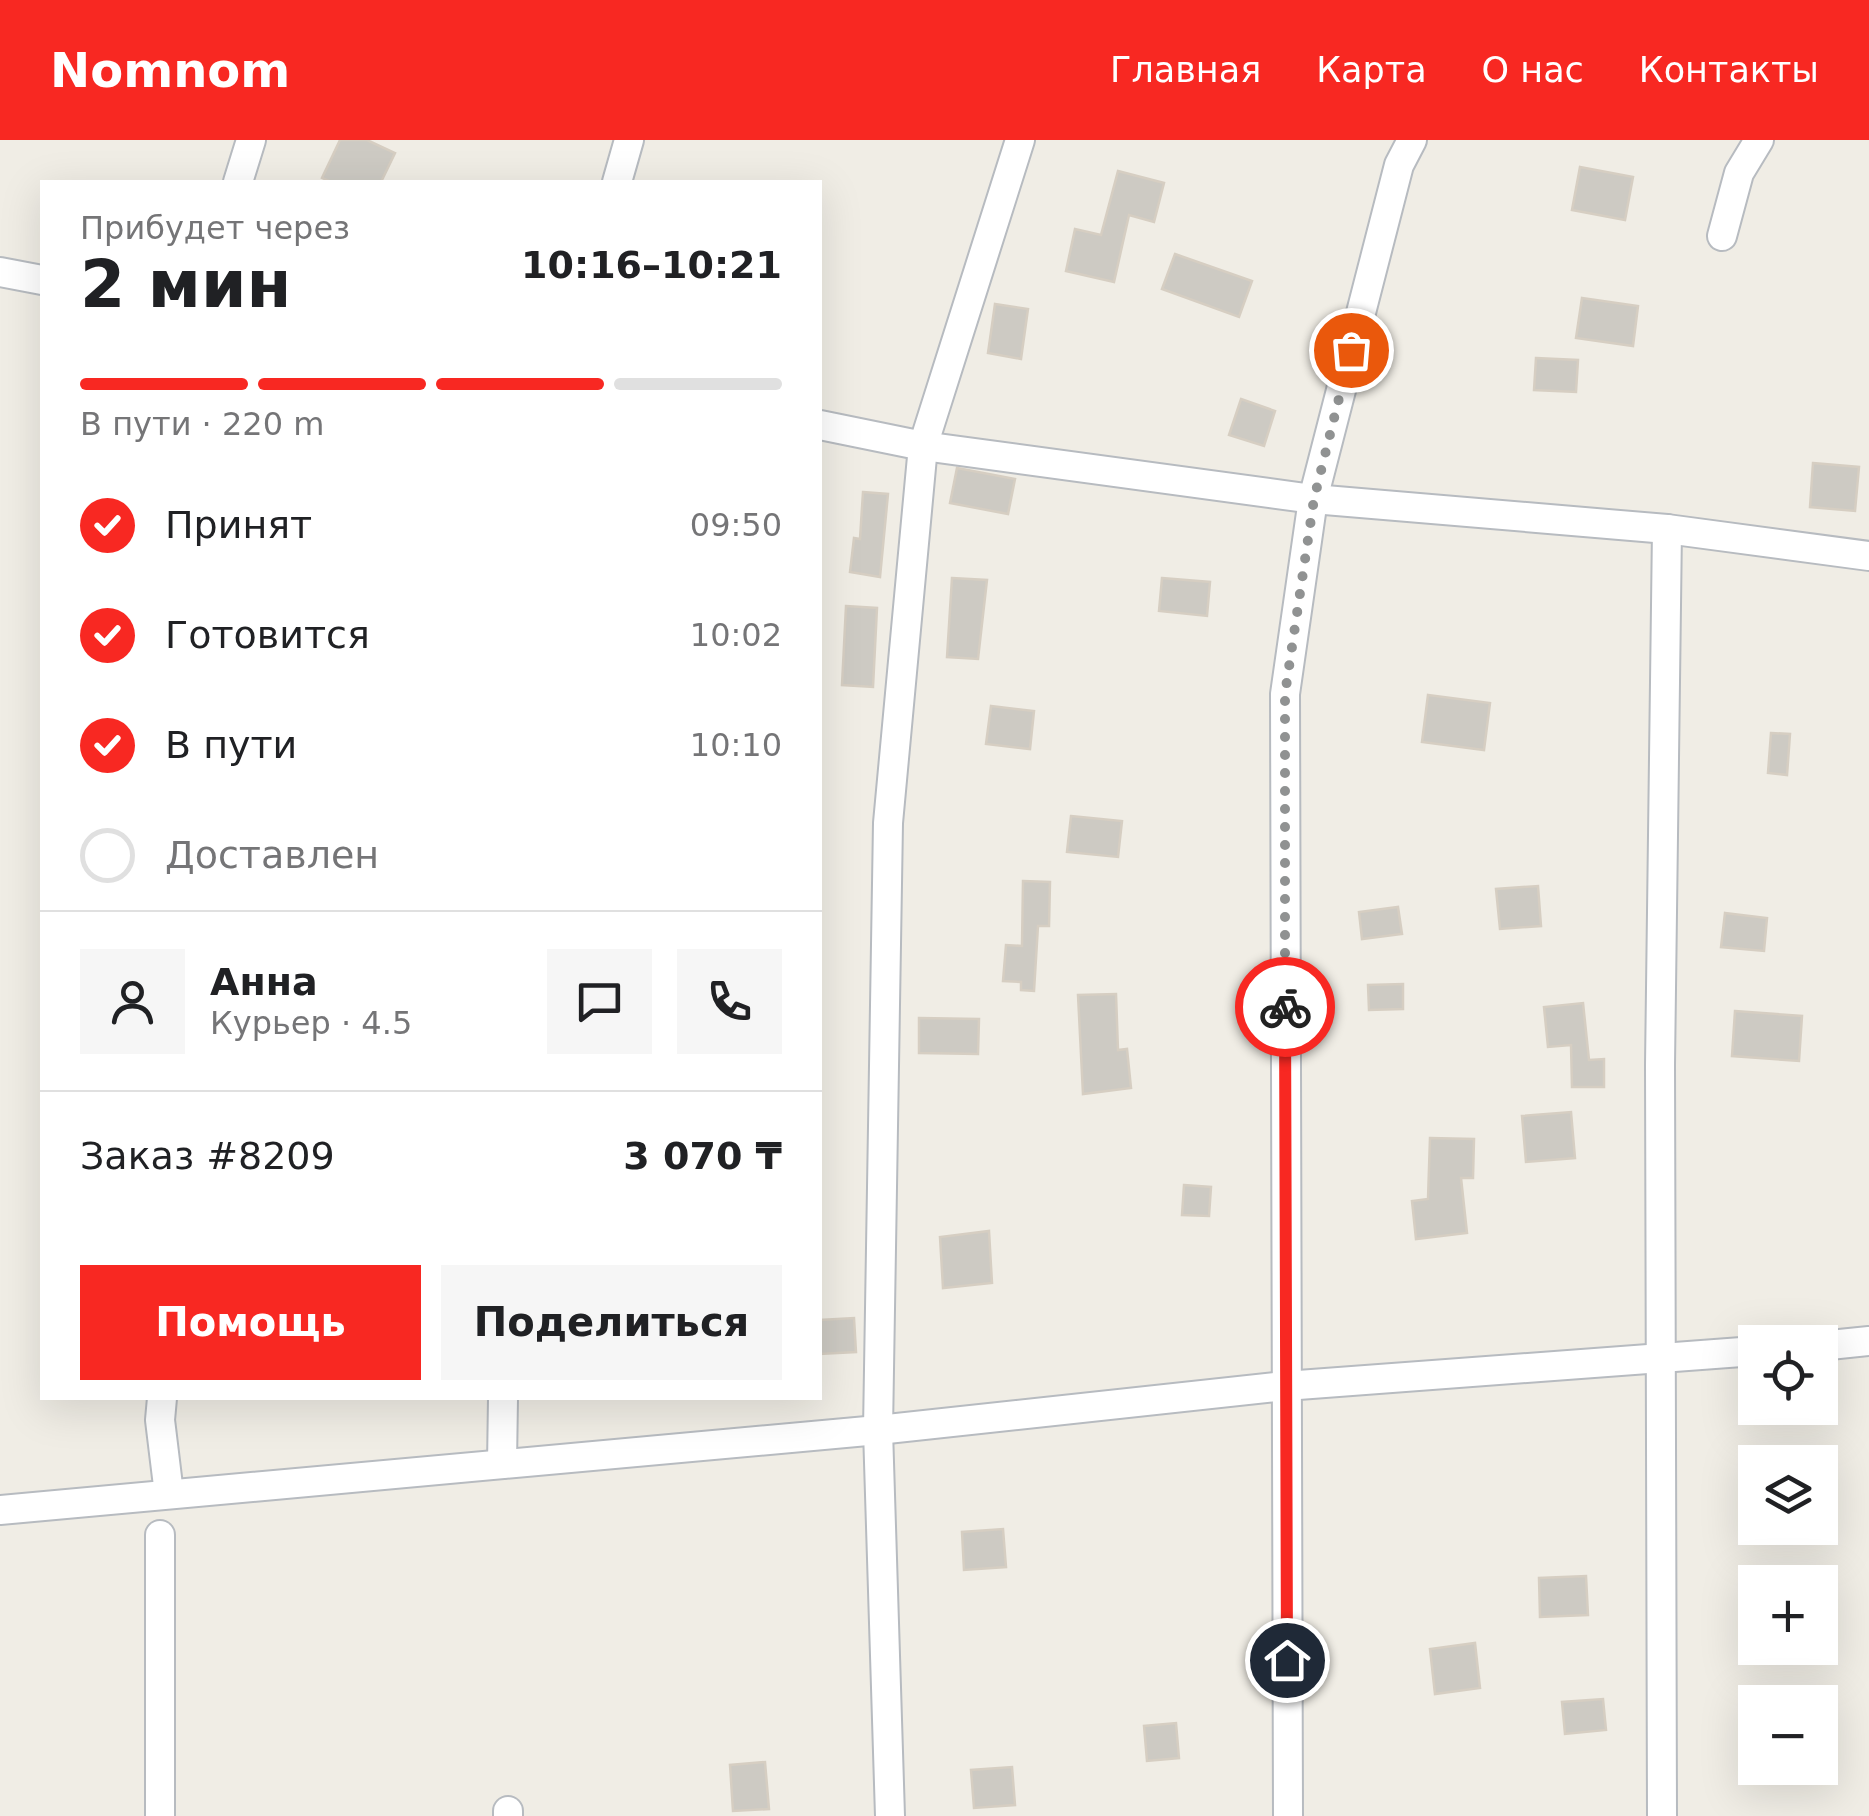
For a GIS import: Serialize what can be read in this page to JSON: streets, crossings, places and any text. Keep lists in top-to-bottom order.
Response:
{
  "page": {
    "header": "Nomnom",
    "nav": [
      "Главная",
      "Карта",
      "О нас",
      "Контакты"
    ],
    "heading": ["2 мин", "Прибудет через", "10:16–10:21"],
    "panel": [
      "Анна",
      "Курьер · 4.5",
      "Заказ #8209",
      "3 070 ₸"
    ],
    "bar": "В пути · 220 m",
    "list": [
      ["Принят", "09:50"],
      ["Готовится", "10:02"],
      ["В пути", "10:10"],
      "Доставлен"
    ],
    "buttons": ["Помощь", "Поделиться"],
    "map_buttons": ["+", "−"]
  }
}
